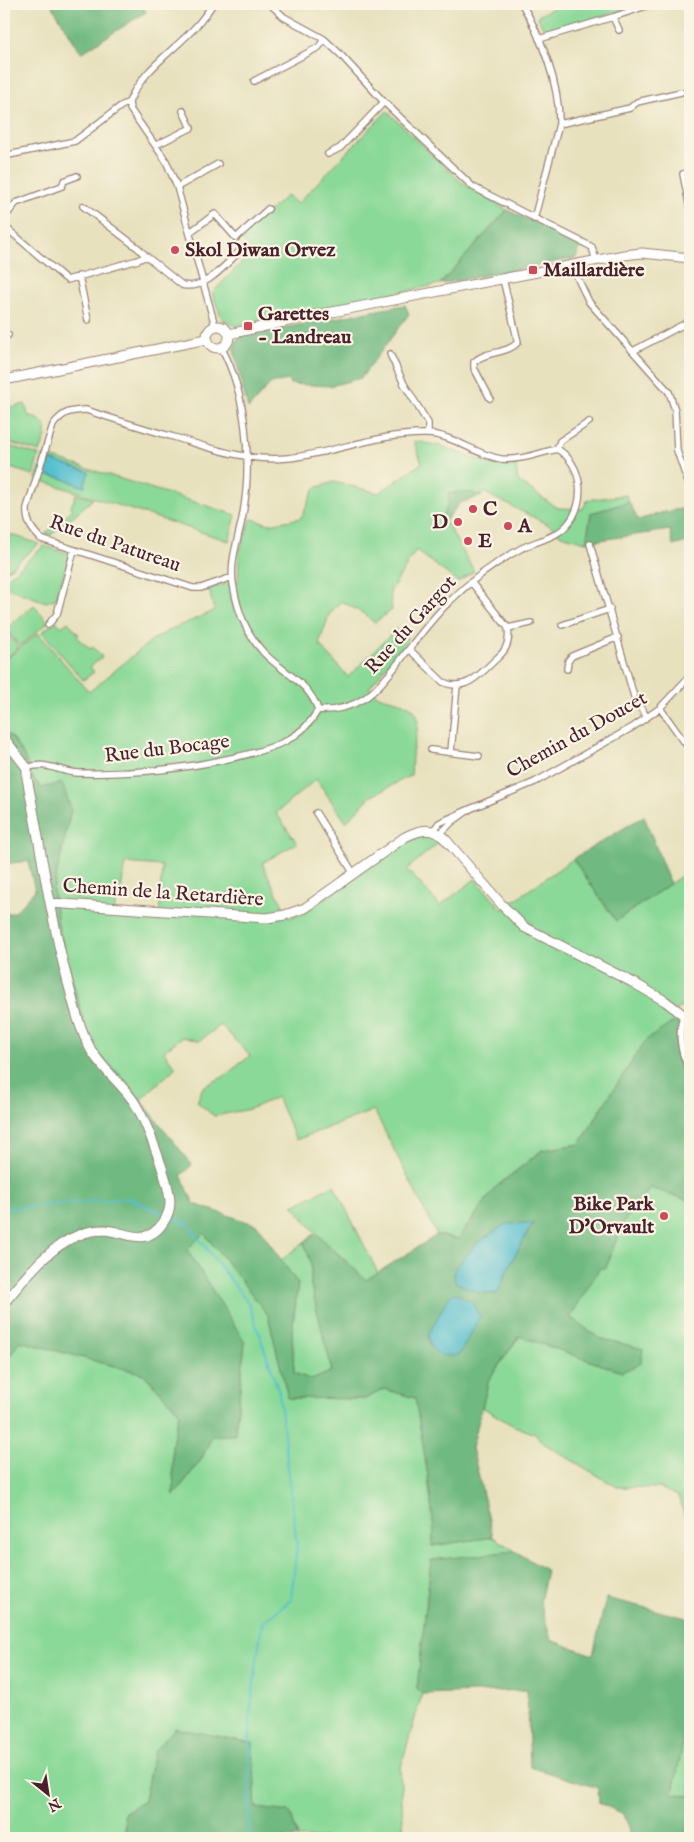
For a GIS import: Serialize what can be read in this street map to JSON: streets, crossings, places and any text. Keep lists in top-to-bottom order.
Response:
{
  "streets": {
    "street": [
      "Rue du Patureau",
      "Rue du Gargot",
      "Chemin du Doucet",
      "Rue du Bocage",
      "Chemin de la Retardière"
    ]
  },
  "crossings": [
    ["Rue du Patureau", "Rue du Gargot"],
    ["Rue du Gargot", "Rue du Bocage"],
    ["Chemin du Doucet", "Chemin de la Retardière"]
  ],
  "places": {
    "other": [
      "Skol Diwan Orvez",
      "C",
      "D",
      "A",
      "E",
      "Bike Park D'Orvault"
    ],
    "transit": ["Maillardière", "Garettes - Landreau"]
  },
  "north": "bottom right"
}
